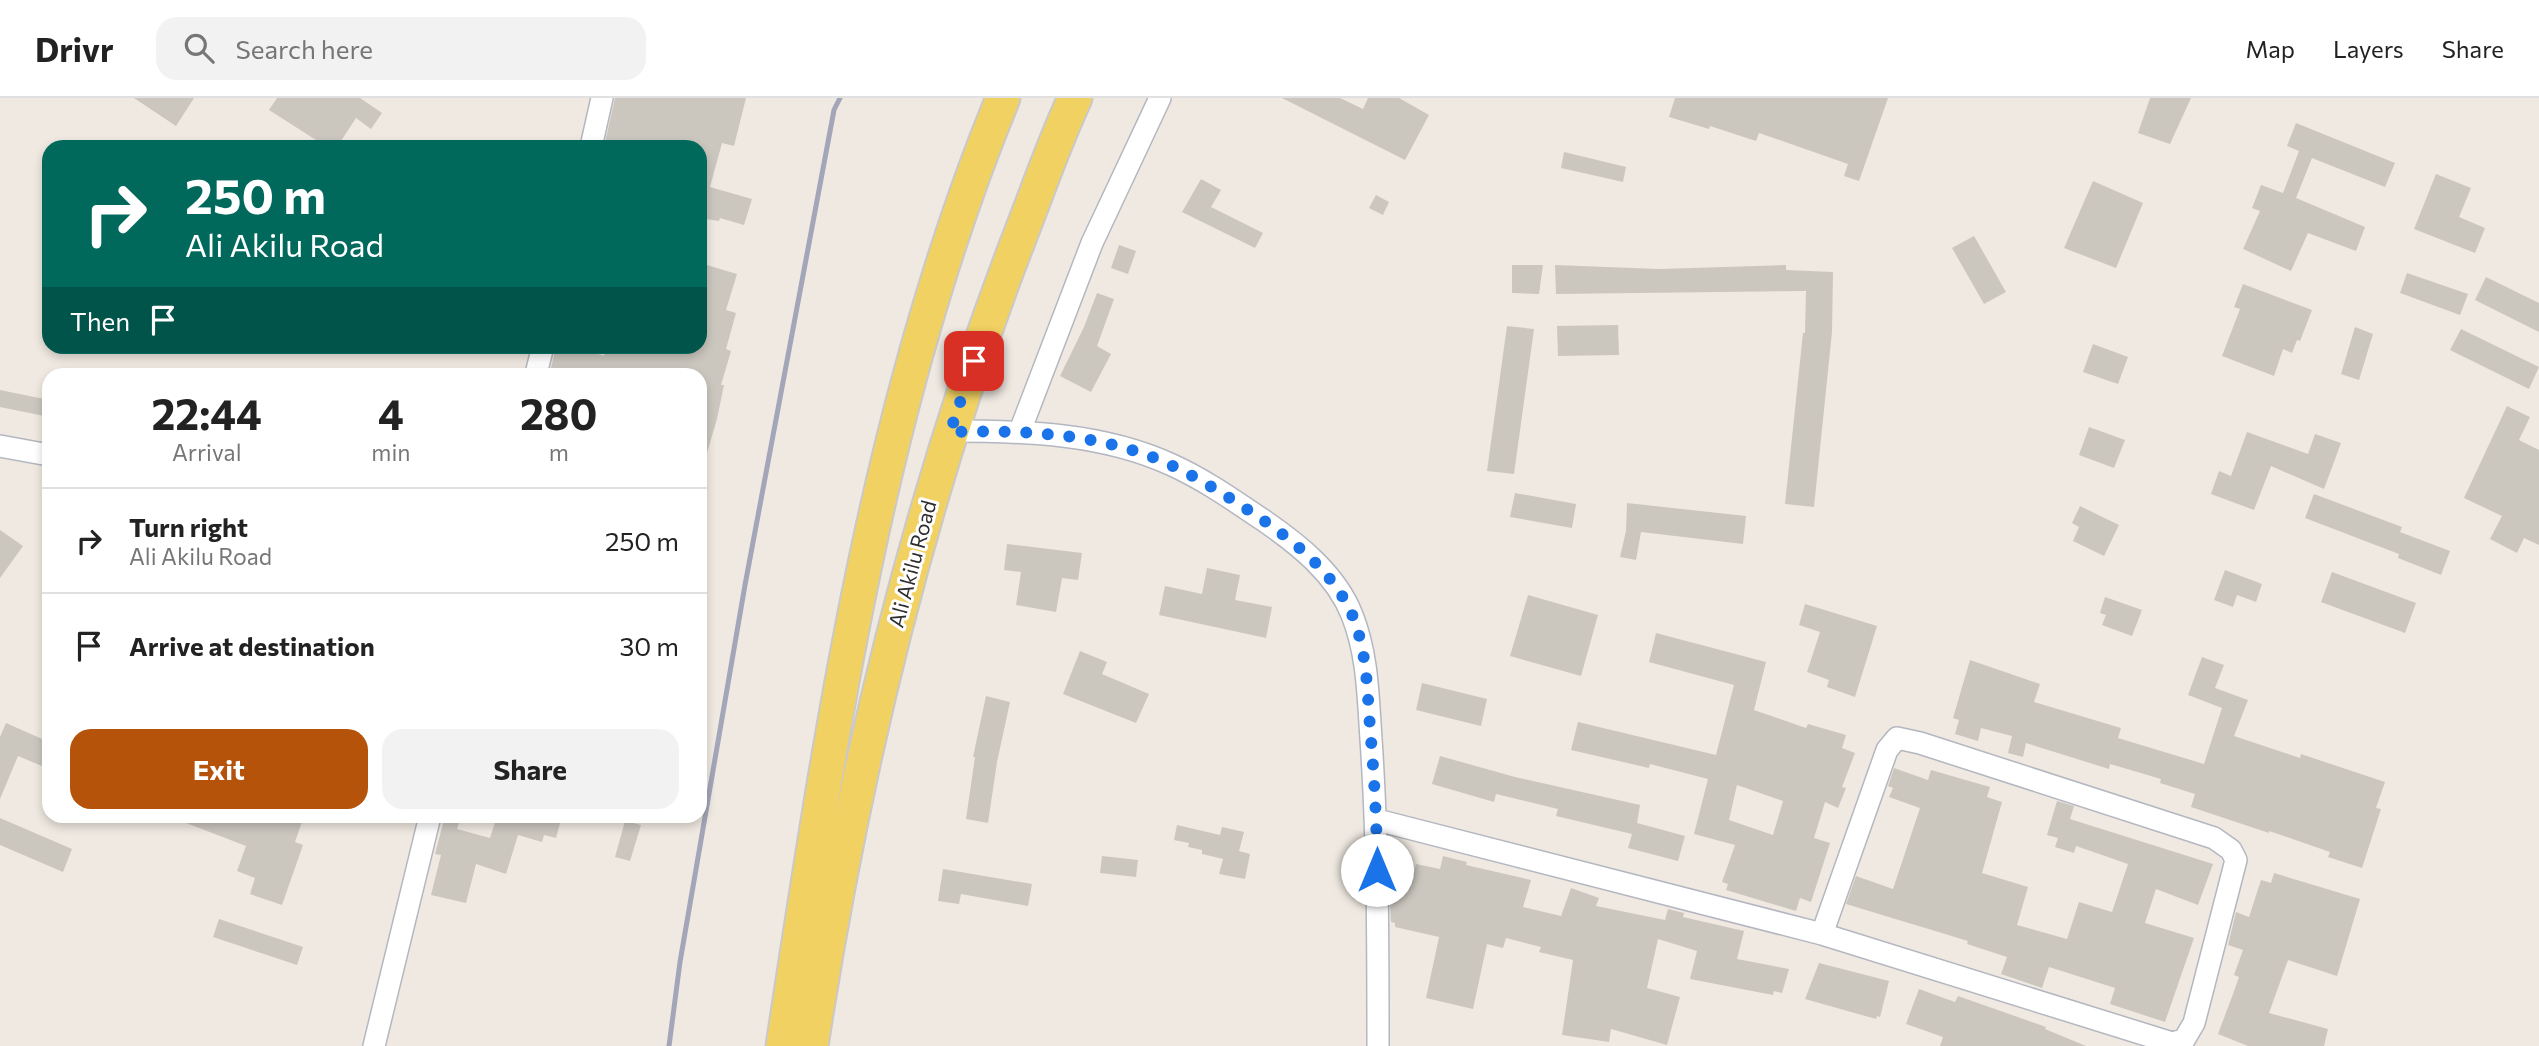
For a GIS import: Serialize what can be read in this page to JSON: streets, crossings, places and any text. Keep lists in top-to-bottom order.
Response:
{
  "streets": {
    "main road": ["Ali Akilu Road"]
  },
  "page": {
    "header": "Drivr",
    "search": "Search here",
    "nav": ["Map", "Layers", "Share"],
    "turn": ["250 m", "Ali Akilu Road"],
    "then": "Then",
    "eta": [
      "22:44",
      "Arrival",
      "4",
      "min",
      "280",
      "m"
    ],
    "list": [
      {
        "name": "Turn right",
        "note": "Ali Akilu Road",
        "value": "250 m"
      },
      {
        "name": "Arrive at destination",
        "value": "30 m"
      }
    ],
    "buttons": ["Exit", "Share"]
  }
}
